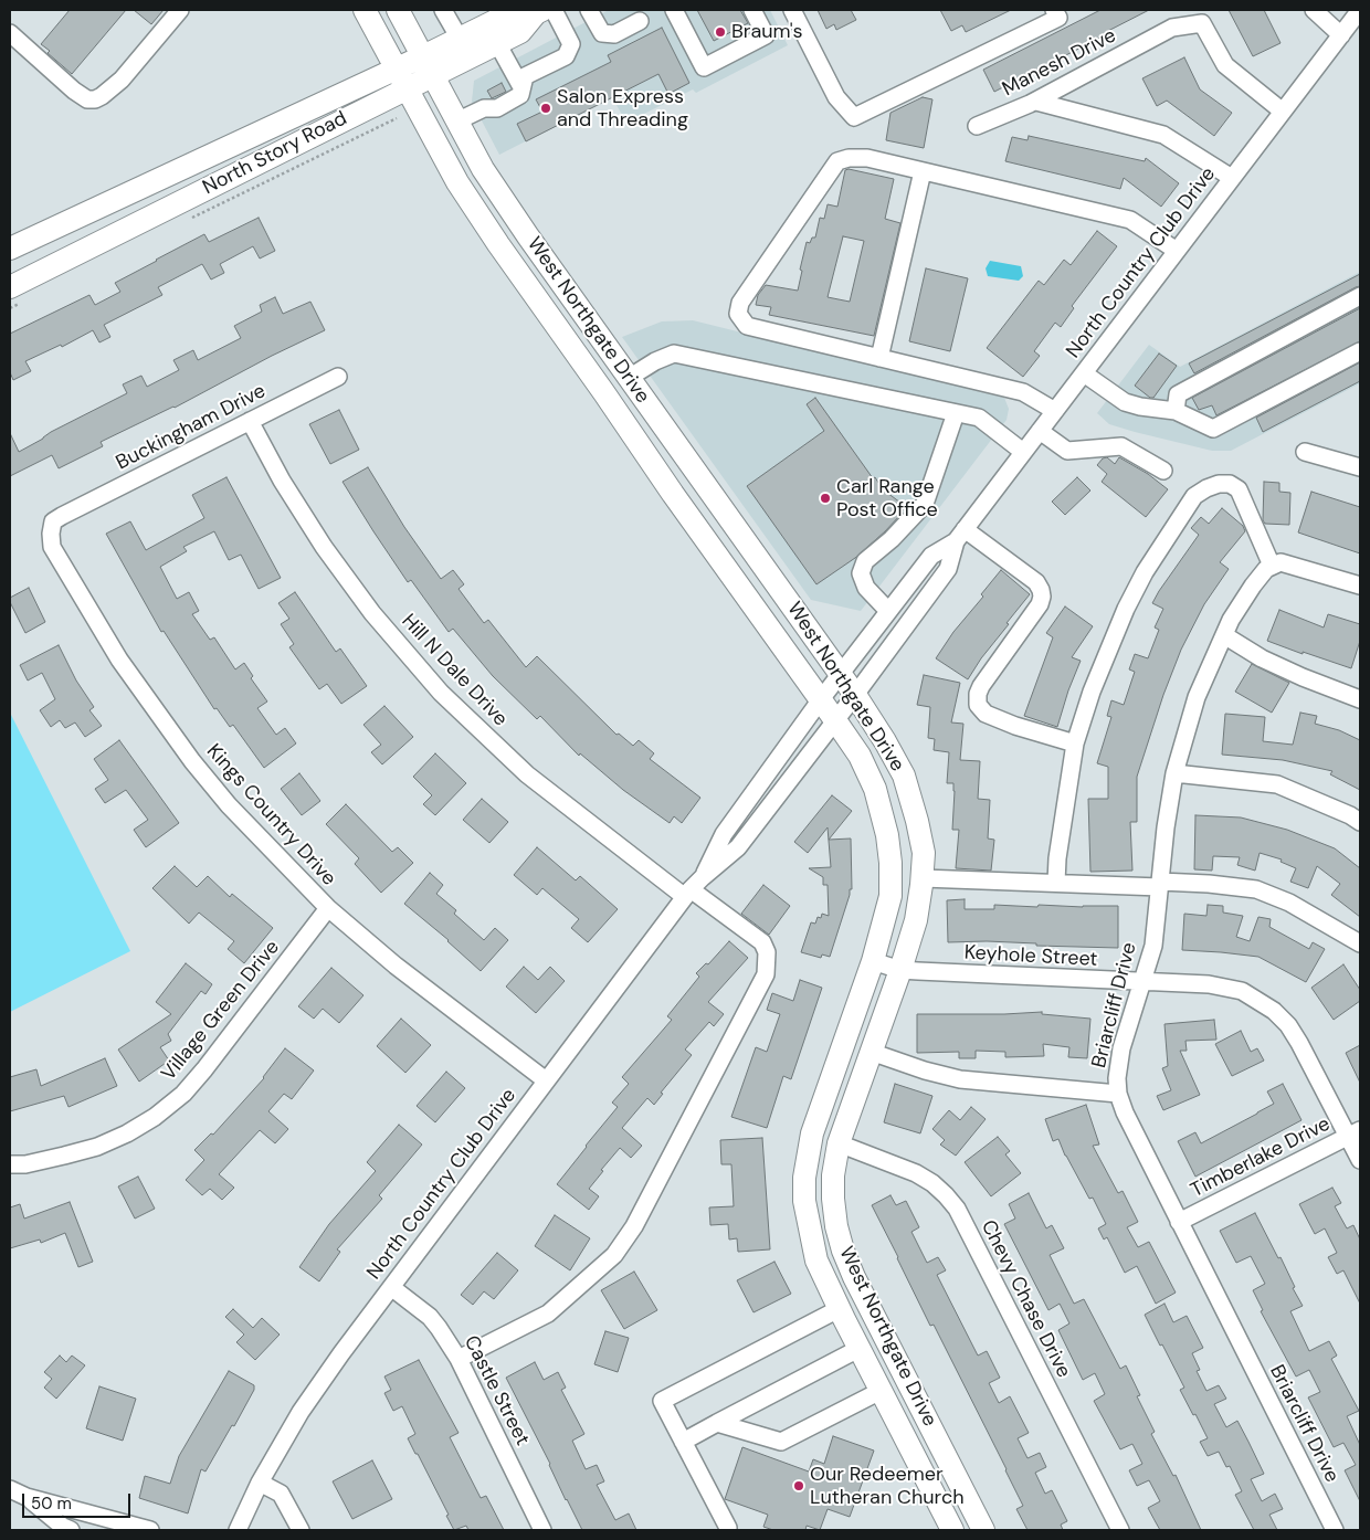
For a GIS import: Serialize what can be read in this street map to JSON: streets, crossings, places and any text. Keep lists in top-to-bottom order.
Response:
{
  "streets": {
    "main road": ["North Story Road", "West Northgate Drive"],
    "street": [
      "Manesh Drive",
      "North Country Club Drive",
      "Buckingham Drive",
      "Hill N Dale Drive",
      "Kings Country Drive",
      "Keyhole Street",
      "Briarcliff Drive",
      "Village Green Drive",
      "Timberlake Drive",
      "Chevy Chase Drive",
      "Castle Street"
    ]
  },
  "crossings": [
    ["Manesh Drive", "North Country Club Drive"],
    ["North Story Road", "West Northgate Drive"],
    ["North Country Club Drive", "West Northgate Drive"],
    ["North Country Club Drive", "Hill N Dale Drive"],
    ["North Country Club Drive", "Kings Country Drive"],
    ["North Country Club Drive", "Castle Street"],
    ["West Northgate Drive", "Keyhole Street"],
    ["West Northgate Drive", "Chevy Chase Drive"],
    ["Buckingham Drive", "Hill N Dale Drive"],
    ["Buckingham Drive", "Kings Country Drive"],
    ["Hill N Dale Drive", "Castle Street"],
    ["Kings Country Drive", "Village Green Drive"],
    ["Keyhole Street", "Briarcliff Drive"],
    ["Keyhole Street", "Timberlake Drive"],
    ["Briarcliff Drive", "Timberlake Drive"]
  ],
  "places": [
    "Braum's",
    "Salon Express and Threading",
    "Carl Range Post Office",
    "Our Redeemer Lutheran Church"
  ],
  "scale_bar": "50 m"
}
